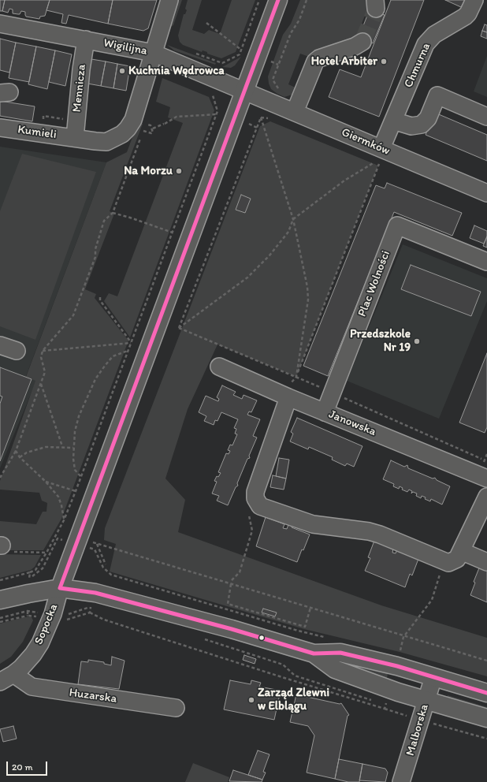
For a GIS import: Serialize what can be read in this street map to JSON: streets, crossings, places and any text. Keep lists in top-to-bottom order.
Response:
{
  "streets": {
    "street": [
      "Wigilijna",
      "Chmurna",
      "Mennicza",
      "Kumieli",
      "Giermków",
      "Plac Wolności",
      "Janowska",
      "Sopocka",
      "Huzarska",
      "Malborska"
    ]
  },
  "crossings": [
    ["Wigilijna", "Mennicza"],
    ["Wigilijna", "Kumieli"],
    ["Wigilijna", "Giermków"],
    ["Chmurna", "Giermków"],
    ["Mennicza", "Kumieli"],
    ["Plac Wolności", "Janowska"],
    ["Sopocka", "Huzarska"]
  ],
  "places": [
    "Hotel Arbiter",
    "Kuchnia Wędrowca",
    "Na Morzu",
    "Przedszkole Nr 19",
    "Zarząd Zlewni w Elblągu"
  ],
  "scale_bar": "20 m"
}
